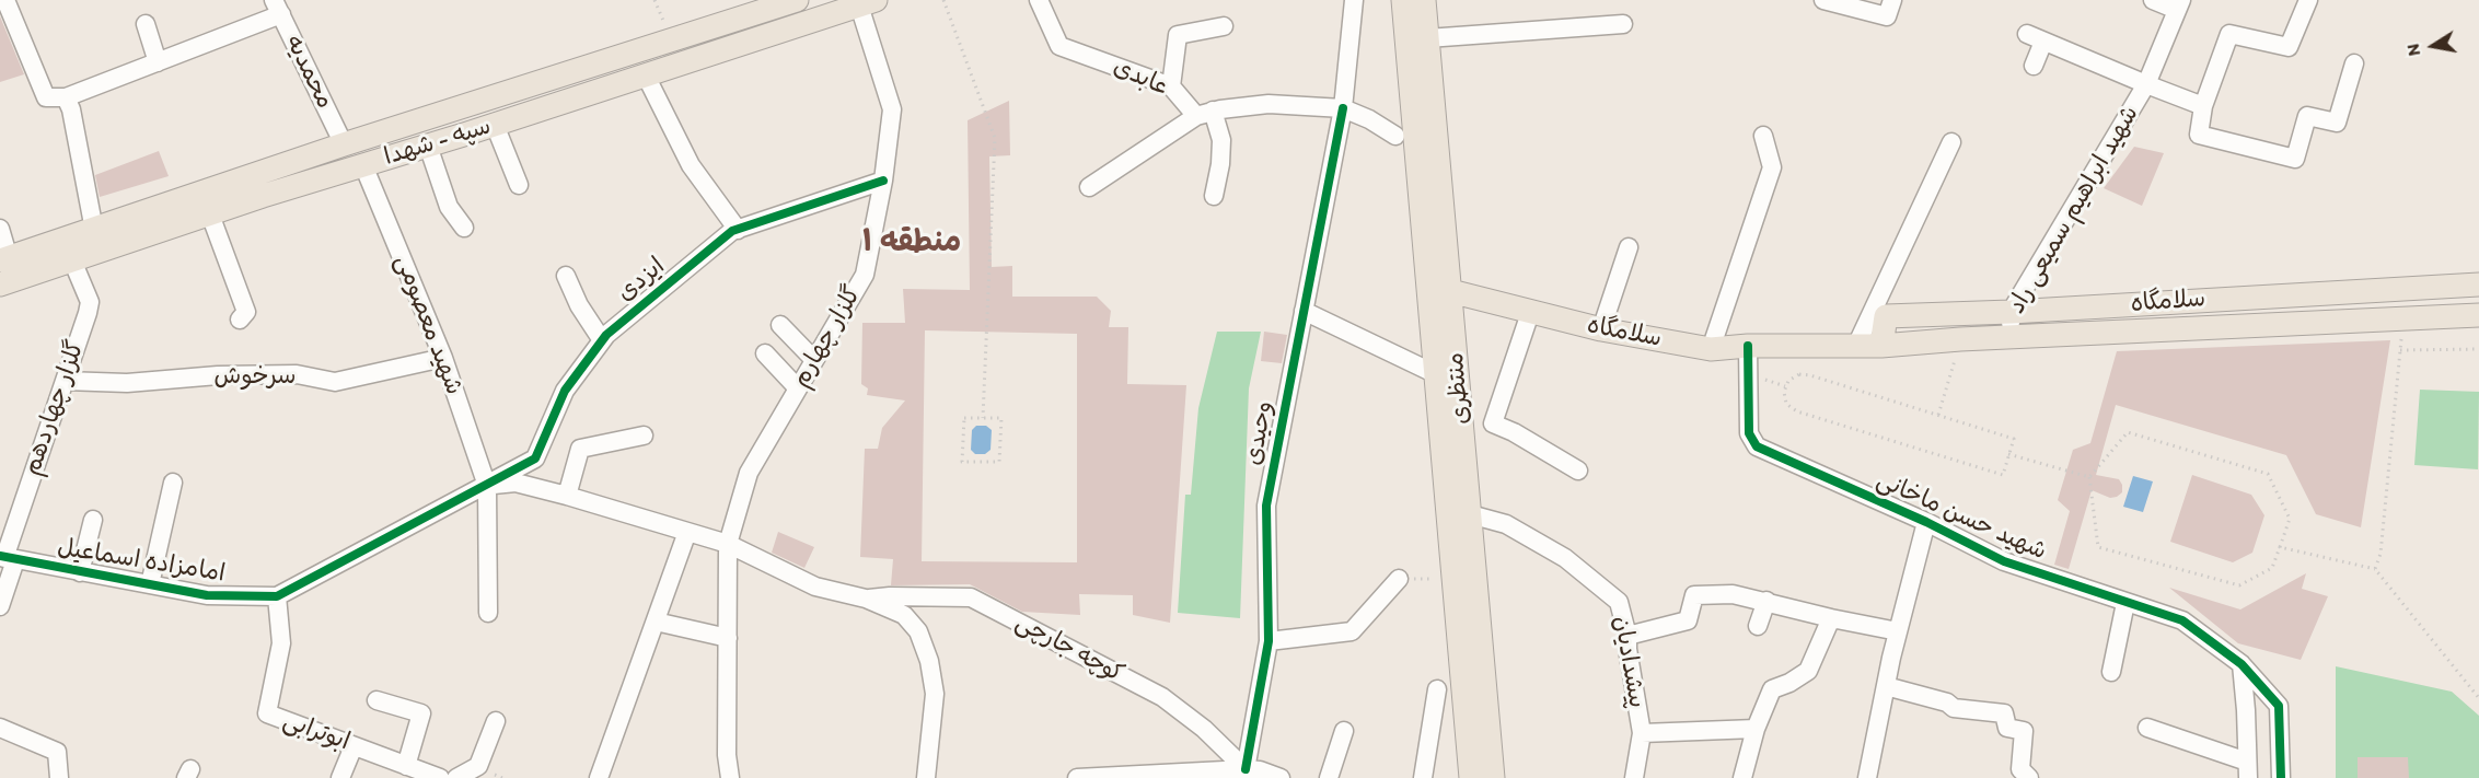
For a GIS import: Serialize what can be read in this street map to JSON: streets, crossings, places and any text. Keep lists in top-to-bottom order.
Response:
{
  "streets": {
    "main road": ["سپه - شهدا", "سلامگاه", "منتظری"],
    "street": [
      "محمدیه",
      "عابدی",
      "شهید ابراهیم سمیعی راد",
      "ایزدی",
      "شهید معصومی",
      "گلزار چهارم",
      "سرخوش",
      "گلزار چهاردهم",
      "وحیدی",
      "شهید حسن ماخانی",
      "امامزاده اسماعیل",
      "کوچه جارچی",
      "پیشدادیان",
      "ابوترابی"
    ]
  },
  "crossings": [
    ["محمدیه", "سپه - شهدا"],
    ["سپه - شهدا", "شهید معصومی"],
    ["سپه - شهدا", "گلزار چهارم"],
    ["سپه - شهدا", "گلزار چهاردهم"],
    ["شهید ابراهیم سمیعی راد", "سلامگاه"],
    ["ایزدی", "شهید معصومی"],
    ["ایزدی", "گلزار چهارم"],
    ["ایزدی", "امامزاده اسماعیل"],
    ["سلامگاه", "منتظری"],
    ["سلامگاه", "شهید حسن ماخانی"],
    ["شهید معصومی", "سرخوش"],
    ["شهید معصومی", "امامزاده اسماعیل"],
    ["سرخوش", "گلزار چهاردهم"],
    ["منتظری", "پیشدادیان"],
    ["گلزار چهاردهم", "امامزاده اسماعیل"],
    ["وحیدی", "کوچه جارچی"],
    ["امامزاده اسماعیل", "ابوترابی"]
  ],
  "districts": ["منطقه ۱"],
  "north": "left"
}
